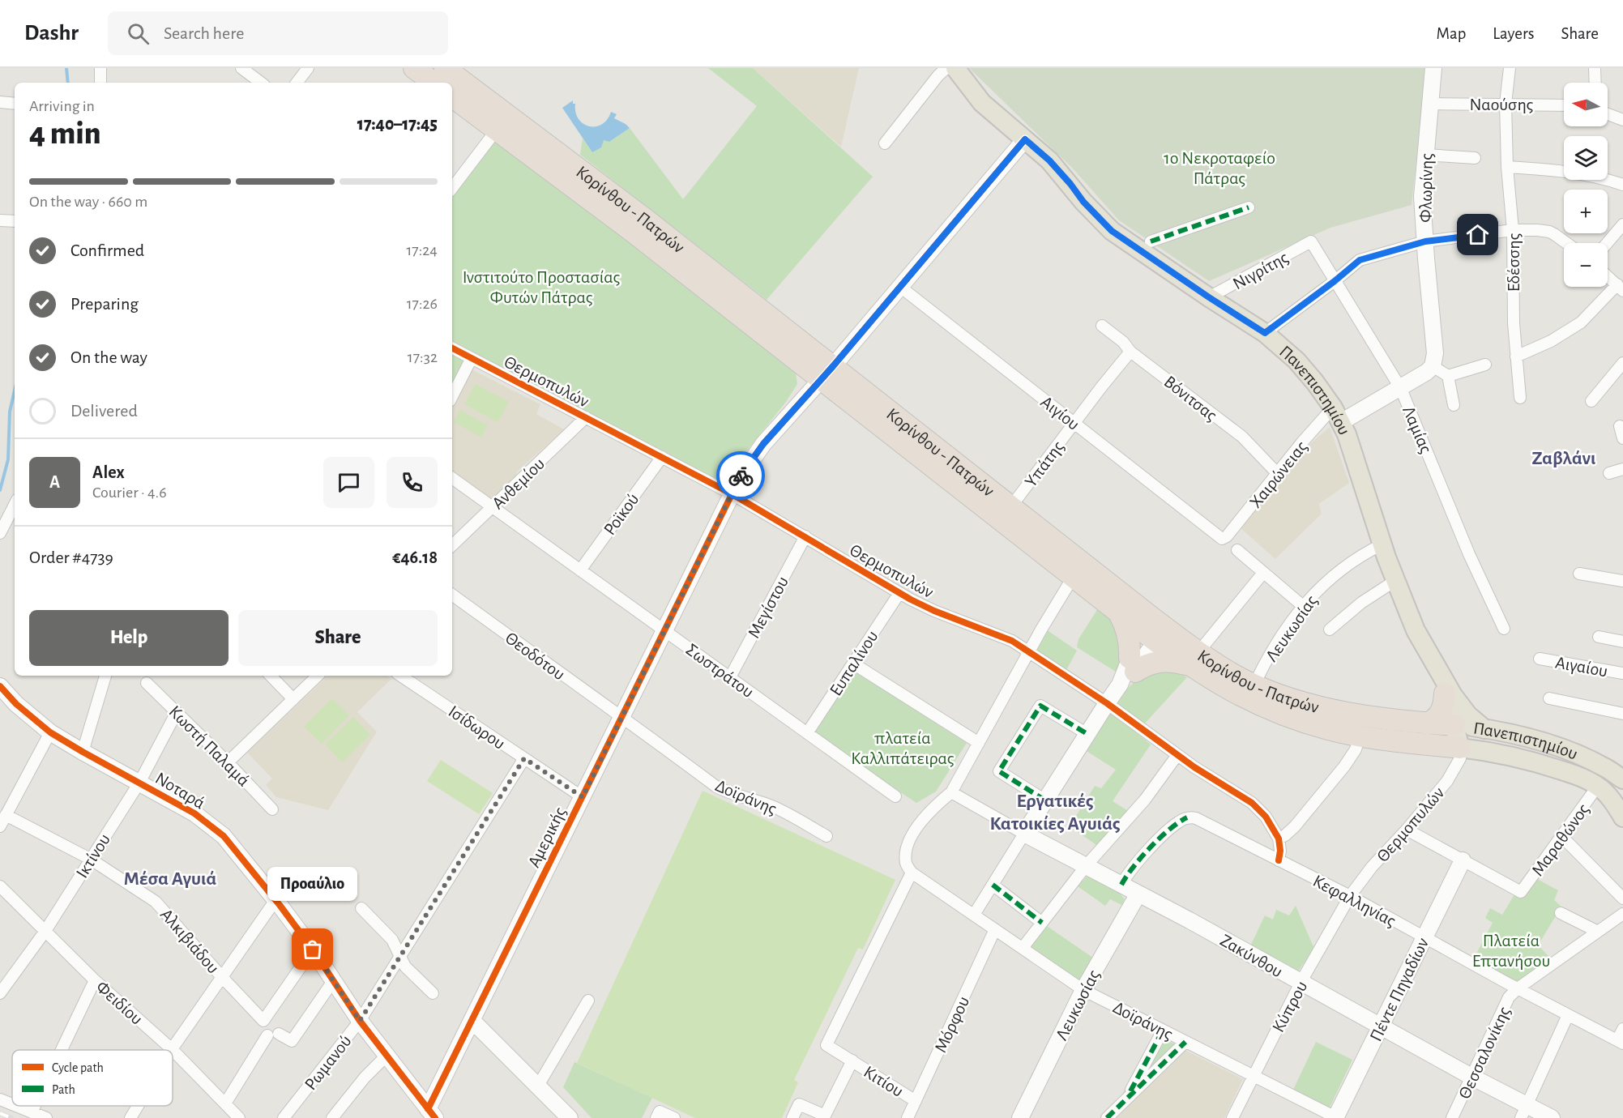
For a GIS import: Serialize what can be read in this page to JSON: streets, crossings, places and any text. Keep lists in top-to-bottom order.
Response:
{
  "streets": {
    "highway": ["Κορίνθου - Πατρών"],
    "main road": ["Πανεπιστημίου"],
    "street": [
      "Ναούσης",
      "Φλωρίνης",
      "Εδέσσης",
      "Νιγρίτης",
      "Θερμοπυλών",
      "Βόνιτσας",
      "Αιγίου",
      "Λαμίας",
      "Υπάτης",
      "Χαιρώνειας",
      "Ανθεμίου",
      "Ροϊκού",
      "Μεγίστου",
      "Λευκωσίας",
      "Θεοδότου",
      "Ευπαλίνου",
      "Αιγαίου",
      "Σωστράτου",
      "Ισίδωρου",
      "Κωστή Παλαμά",
      "Νοταρά",
      "Δοϊράνης",
      "Αμερικής",
      "Μαραθώνος",
      "Ικτίνου",
      "Κεφαλληνίας",
      "Αλκιβιάδου",
      "Ζακύνθου",
      "Πέντε Πηγαδίων",
      "Φειδίου",
      "Κύπρου",
      "Μόρφου",
      "Θεσσαλονίκης",
      "Ρωμανού",
      "Κιτίου"
    ]
  },
  "crossings": [
    ["Ναούσης", "Φλωρίνης"],
    ["Ναούσης", "Εδέσσης"],
    ["Κορίνθου - Πατρών", "Θερμοπυλών"],
    ["Κορίνθου - Πατρών", "Πανεπιστημίου"],
    ["Κορίνθου - Πατρών", "Υπάτης"],
    ["Κορίνθου - Πατρών", "Λευκωσίας"],
    ["Κορίνθου - Πατρών", "Αμερικής"],
    ["Νιγρίτης", "Πανεπιστημίου"],
    ["Νιγρίτης", "Λαμίας"],
    ["Θερμοπυλών", "Πανεπιστημίου"],
    ["Θερμοπυλών", "Ανθεμίου"],
    ["Θερμοπυλών", "Ροϊκού"],
    ["Θερμοπυλών", "Μεγίστου"],
    ["Θερμοπυλών", "Ευπαλίνου"],
    ["Θερμοπυλών", "Αμερικής"],
    ["Θερμοπυλών", "Κεφαλληνίας"],
    ["Θερμοπυλών", "Κύπρου"],
    ["Πανεπιστημίου", "Χαιρώνειας"],
    ["Πανεπιστημίου", "Λευκωσίας"],
    ["Πανεπιστημίου", "Αμερικής"],
    ["Πανεπιστημίου", "Μαραθώνος"],
    ["Βόνιτσας", "Υπάτης"],
    ["Βόνιτσας", "Χαιρώνειας"],
    ["Αιγίου", "Υπάτης"],
    ["Αιγίου", "Χαιρώνειας"],
    ["Αιγίου", "Αμερικής"],
    ["Ανθεμίου", "Σωστράτου"],
    ["Ροϊκού", "Σωστράτου"],
    ["Μεγίστου", "Σωστράτου"],
    ["Λευκωσίας", "Δοϊράνης"],
    ["Λευκωσίας", "Ζακύνθου"],
    ["Θεοδότου", "Δοϊράνης"],
    ["Θεοδότου", "Αμερικής"],
    ["Ευπαλίνου", "Σωστράτου"],
    ["Σωστράτου", "Αμερικής"],
    ["Ισίδωρου", "Αμερικής"],
    ["Ισίδωρου", "Ρωμανού"],
    ["Κωστή Παλαμά", "Ικτίνου"],
    ["Νοταρά", "Αμερικής"],
    ["Νοταρά", "Ικτίνου"],
    ["Νοταρά", "Αλκιβιάδου"],
    ["Νοταρά", "Ρωμανού"],
    ["Δοϊράνης", "Αμερικής"],
    ["Δοϊράνης", "Πέντε Πηγαδίων"],
    ["Δοϊράνης", "Κύπρου"],
    ["Δοϊράνης", "Μόρφου"],
    ["Δοϊράνης", "Κιτίου"],
    ["Μαραθώνος", "Πέντε Πηγαδίων"],
    ["Ικτίνου", "Αλκιβιάδου"],
    ["Ικτίνου", "Φειδίου"],
    ["Κεφαλληνίας", "Ζακύνθου"],
    ["Κεφαλληνίας", "Πέντε Πηγαδίων"],
    ["Κεφαλληνίας", "Κύπρου"],
    ["Κεφαλληνίας", "Θεσσαλονίκης"],
    ["Ζακύνθου", "Πέντε Πηγαδίων"],
    ["Ζακύνθου", "Κύπρου"],
    ["Ζακύνθου", "Θεσσαλονίκης"],
    ["Μόρφου", "Κιτίου"]
  ],
  "districts": ["Ζαβλάνι", "Εργατικές Κατοικίες Αγυιάς", "Μέσα Αγυιά"],
  "parks": [
    "1o Νεκροταφείο Πάτρας",
    "Ινστιτούτο Προστασίας Φυτών Πάτρας",
    "πλατεία Καλλιπάτειρας",
    "Πλατεία Επτανήσου"
  ],
  "places": ["Προαύλιο"],
  "legend": ["Cycle path", "Path"],
  "north": "left",
  "page": {
    "header": "Dashr",
    "search": "Search here",
    "nav": ["Map", "Layers", "Share"],
    "map_buttons": ["+", "−"],
    "heading": ["4 min", "Arriving in", "17:40–17:45"],
    "panel": [
      "Alex",
      "Courier · 4.6",
      "Order #4739",
      "€46.18"
    ],
    "bar": "On the way · 660 m",
    "list": [
      ["Confirmed", "17:24"],
      ["Preparing", "17:26"],
      ["On the way", "17:32"],
      "Delivered"
    ],
    "round": "A",
    "buttons": ["Help", "Share"],
    "bubble": "Προαύλιο"
  }
}
